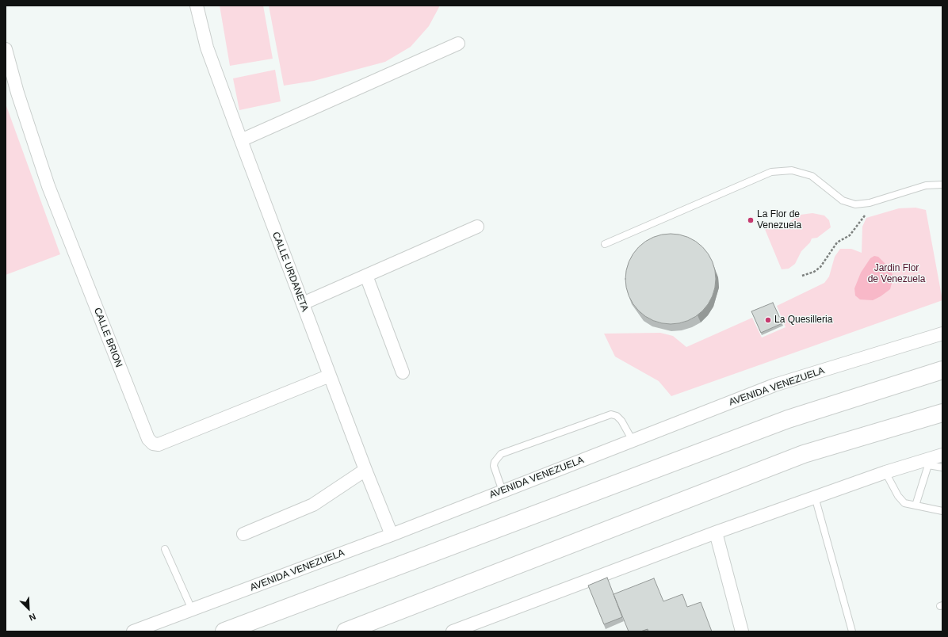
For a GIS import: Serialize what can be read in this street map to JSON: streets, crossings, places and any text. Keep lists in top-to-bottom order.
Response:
{
  "streets": {
    "street": ["CALLE URDANETA", "CALLE BRION", "AVENIDA VENEZUELA"]
  },
  "crossings": [
    ["CALLE URDANETA", "CALLE BRION"],
    ["CALLE URDANETA", "AVENIDA VENEZUELA"]
  ],
  "parks": ["Jardin Flor de Venezuela"],
  "places": ["La Flor de Venezuela", "La Quesilleria"],
  "north": "bottom right"
}
